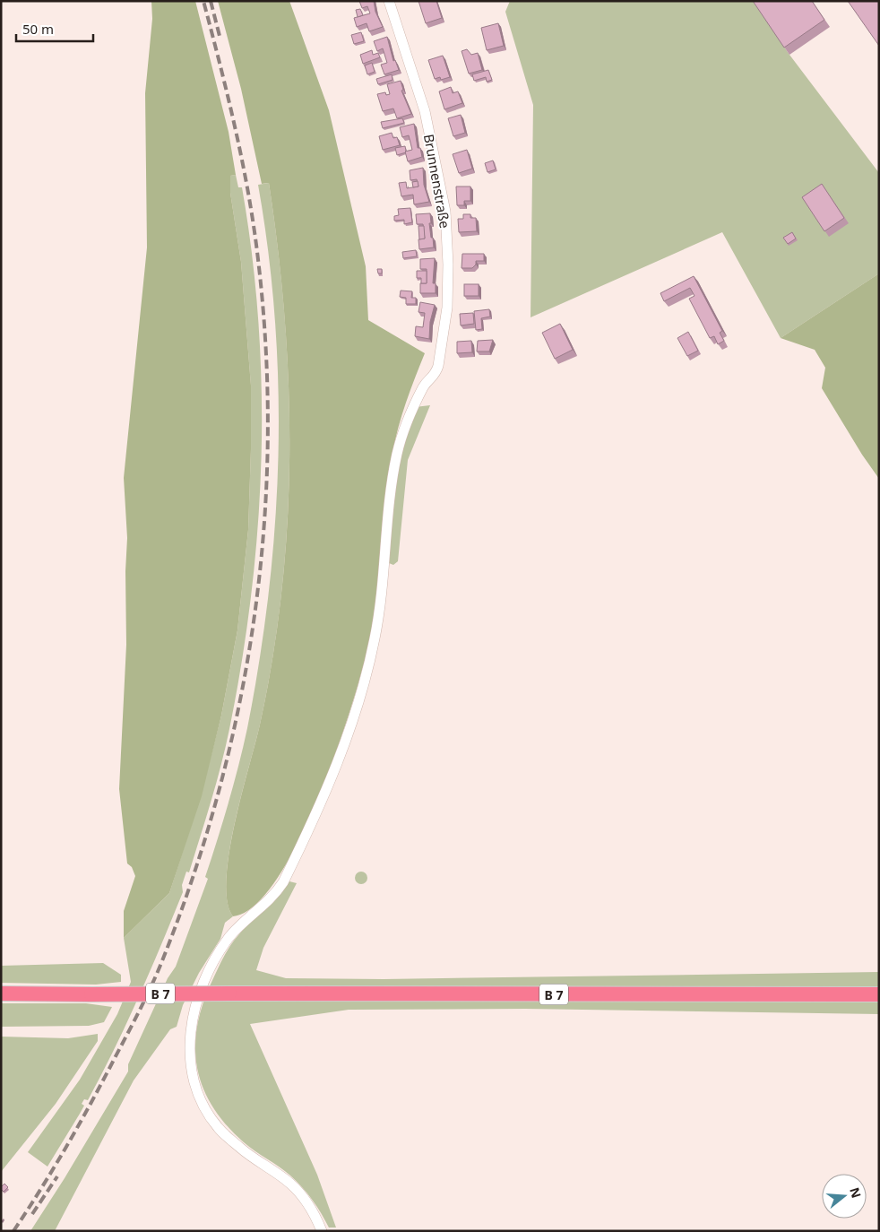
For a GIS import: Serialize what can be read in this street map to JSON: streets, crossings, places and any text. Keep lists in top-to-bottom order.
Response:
{
  "streets": {
    "highway": ["B 7"],
    "street": ["Brunnenstraße"]
  },
  "scale_bar": "50 m",
  "north": "right"
}
